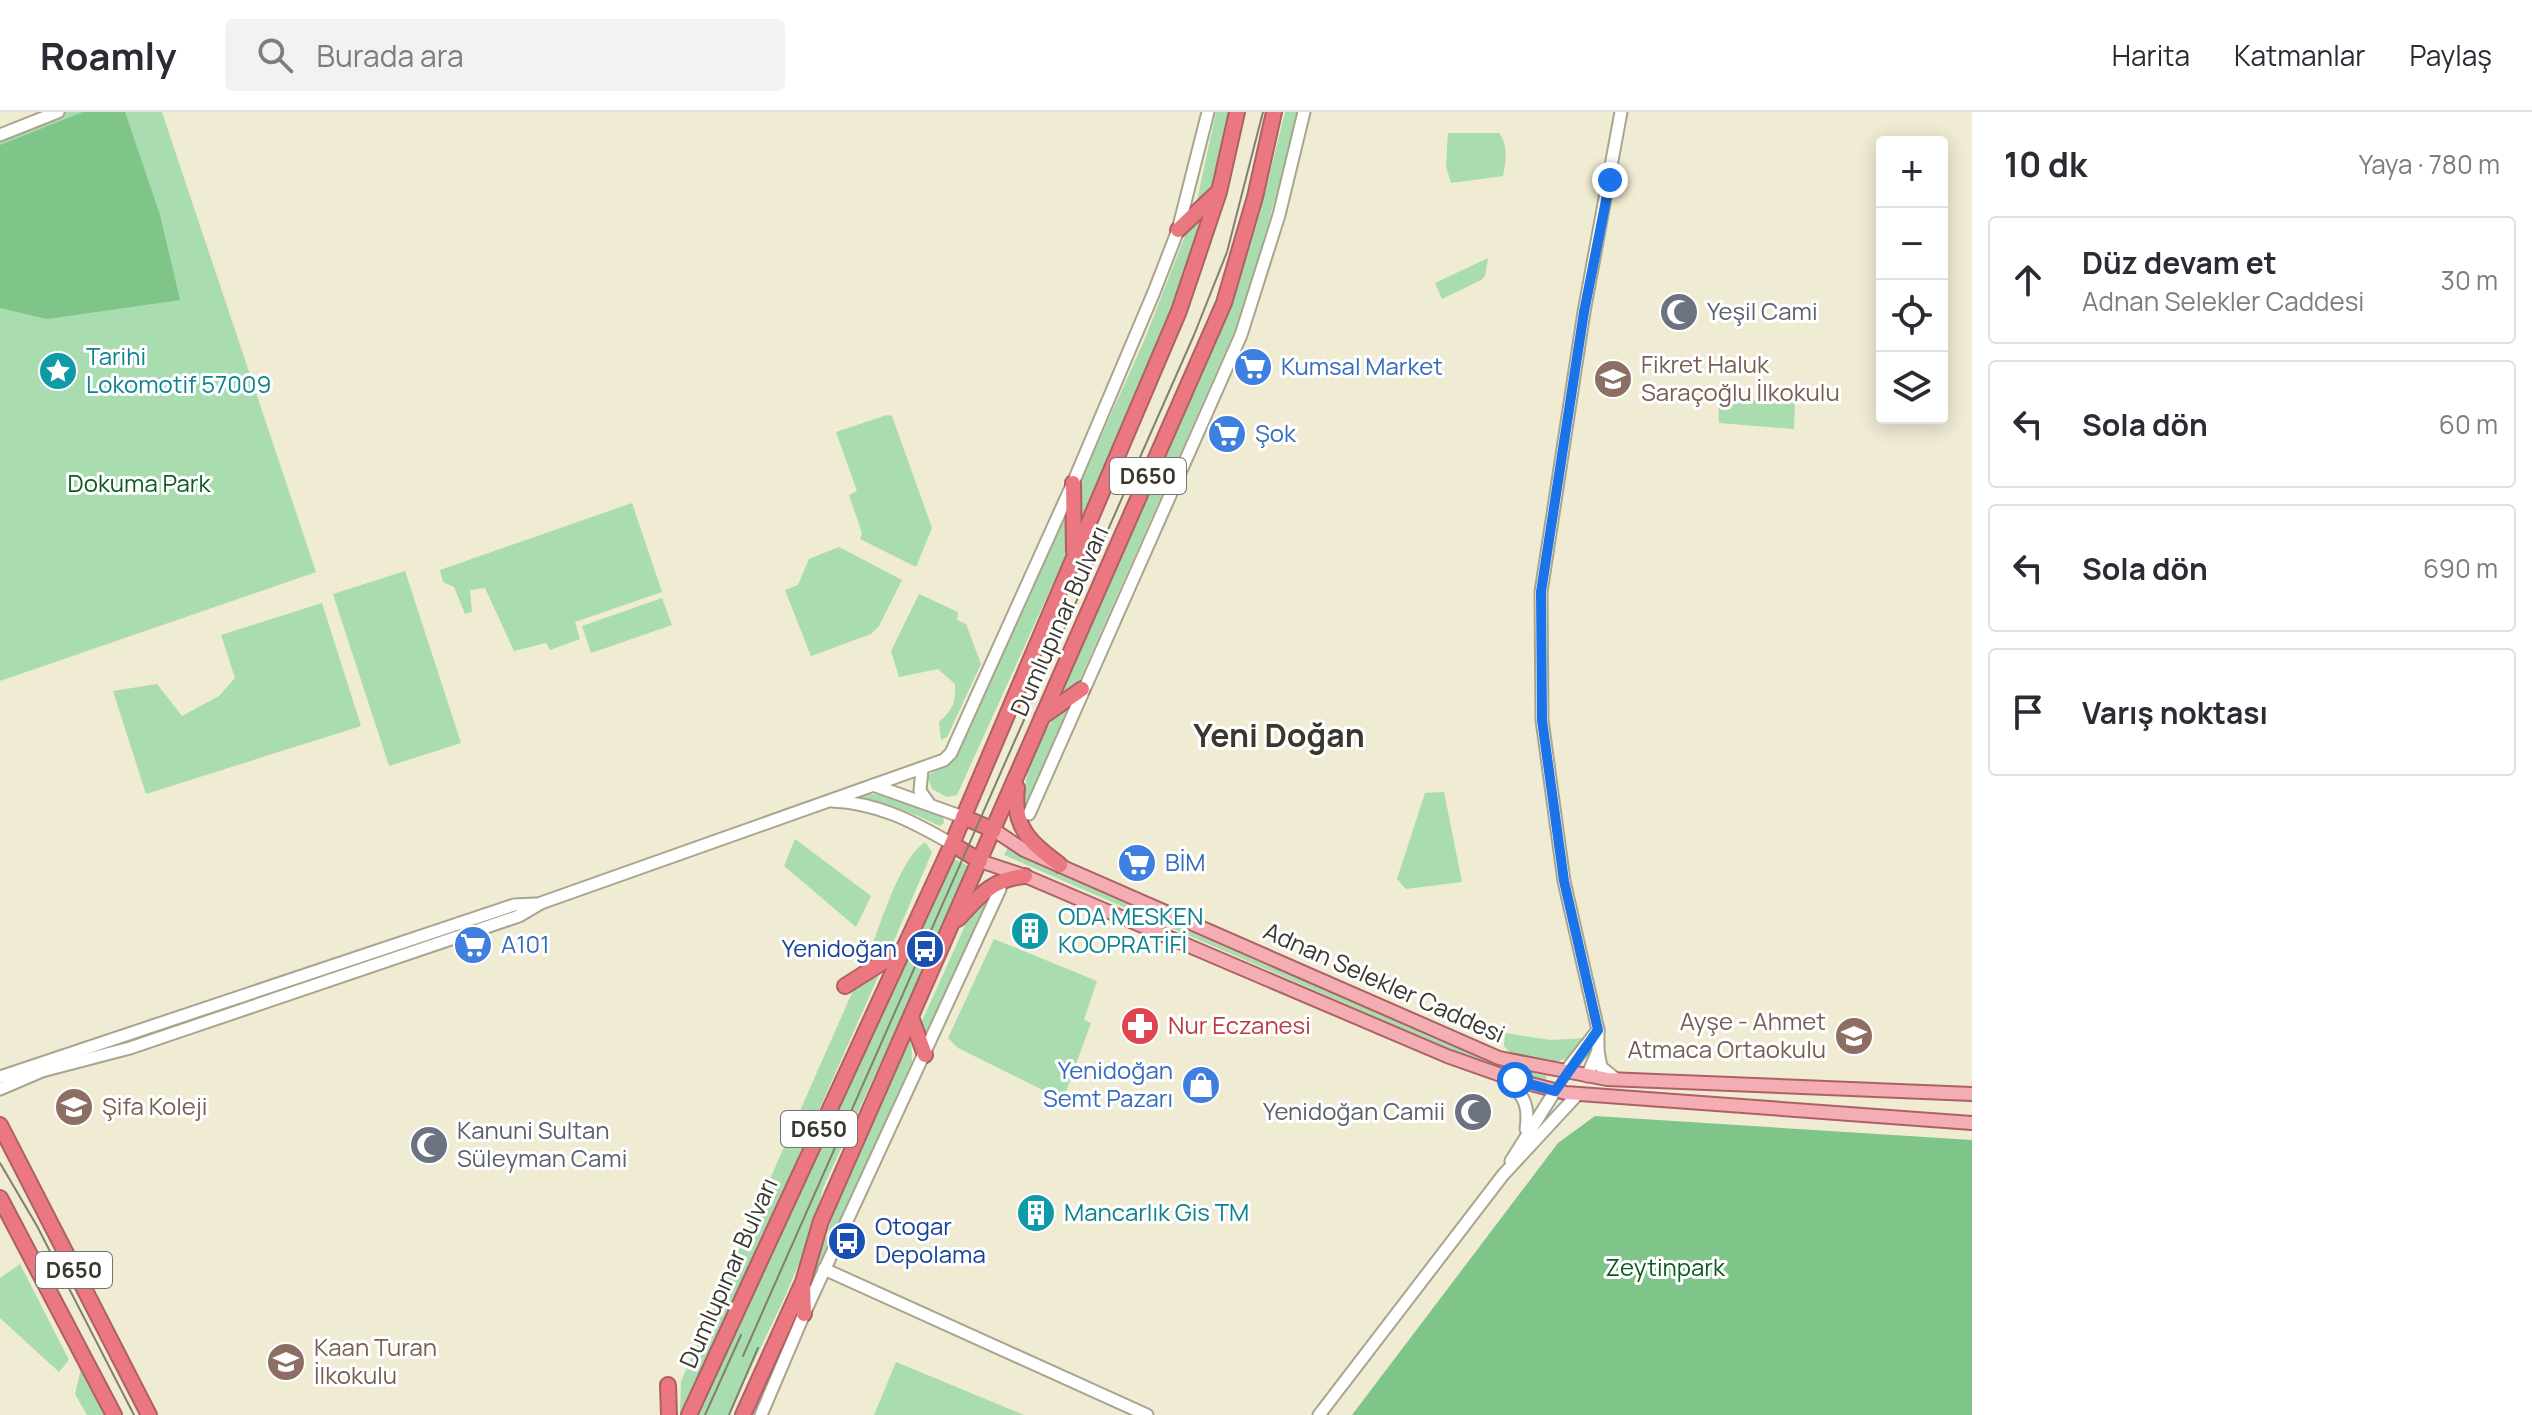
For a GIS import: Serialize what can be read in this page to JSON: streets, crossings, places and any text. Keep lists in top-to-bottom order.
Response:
{
  "streets": {
    "highway": ["D650", "Dumlupınar Bulvarı"],
    "main road": ["Adnan Selekler Caddesi"]
  },
  "crossings": [
    ["Dumlupınar Bulvarı", "Adnan Selekler Caddesi"]
  ],
  "districts": ["Yeni Doğan"],
  "parks": ["Dokuma Park", "Zeytinpark"],
  "places": {
    "mosque": ["Yeşil Cami", "Yenidoğan Camii", "Kanuni Sultan Süleyman Cami"],
    "supermarket": [
      "Kumsal Market",
      "Şok",
      "BİM",
      "A101"
    ],
    "place": ["Tarihi Lokomotif 57009"],
    "school or university": [
      "Fikret Haluk Saraçoğlu İlkokulu",
      "Ayşe - Ahmet Atmaca Ortaokulu",
      "Şifa Koleji",
      "Kaan Turan İlkokulu"
    ],
    "building": ["ODA MESKEN KOOPRATİFİ", "Mancarlık Gis TM"],
    "bus stop": ["Yenidoğan", "Otogar Depolama"],
    "pharmacy": ["Nur Eczanesi"],
    "shop": ["Yenidoğan Semt Pazarı"]
  },
  "page": {
    "header": "Roamly",
    "search": "Burada ara",
    "nav": ["Harita", "Katmanlar", "Paylaş"],
    "heading": ["10 dk", "Yaya · 780 m"],
    "map_buttons": ["+", "−"],
    "list": [
      ["Düz devam et", "Adnan Selekler Caddesi", "30 m"],
      ["Sola dön", "60 m"],
      ["Sola dön", "690 m"],
      "Varış noktası"
    ]
  }
}
